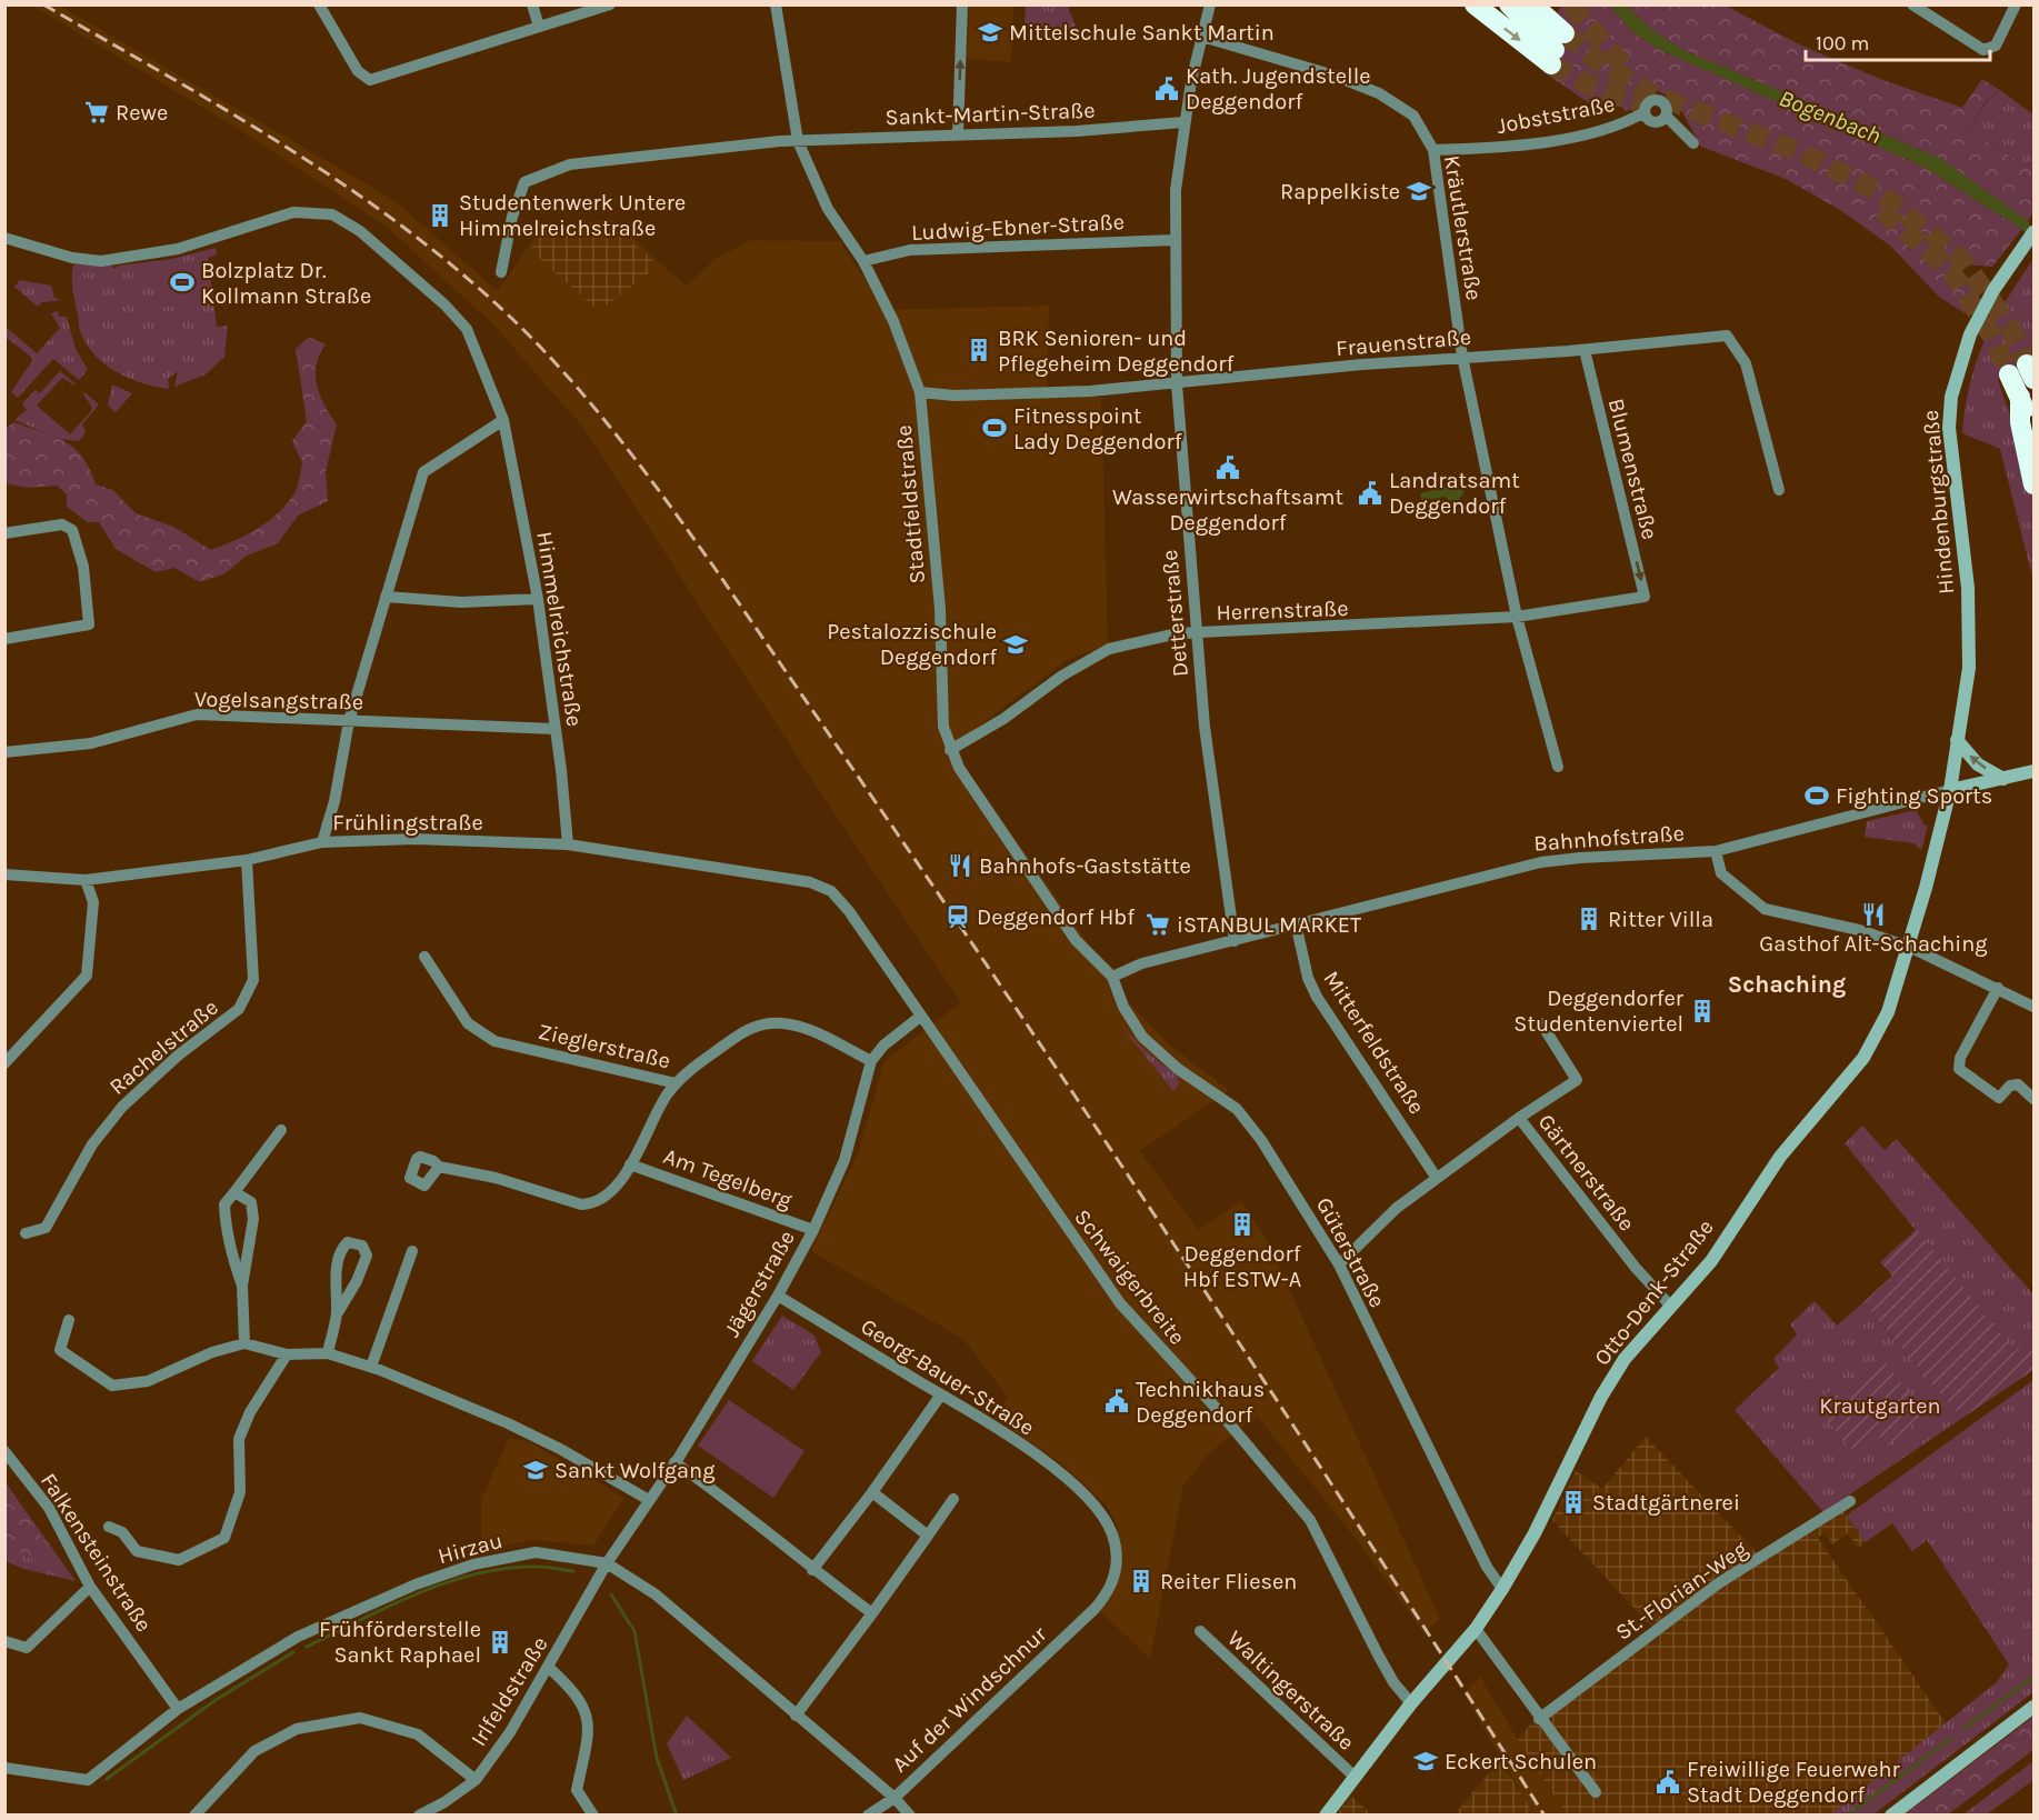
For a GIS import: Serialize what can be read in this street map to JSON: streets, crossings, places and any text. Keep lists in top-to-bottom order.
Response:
{
  "streets": {
    "street": [
      "Sankt-Martin-Straße",
      "Jobststraße",
      "Ludwig-Ebner-Straße",
      "Kräutlerstraße",
      "Frauenstraße",
      "Blumenstraße",
      "Hindenburgstraße",
      "Stadtfeldstraße",
      "Herrenstraße",
      "Detterstraße",
      "Himmelreichstraße",
      "Vogelsangstraße",
      "Frühlingstraße",
      "Bahnhofstraße",
      "Mitterfeldstraße",
      "Zieglerstraße",
      "Rachelstraße",
      "Gärtnerstraße",
      "Am Tegelberg",
      "Güterstraße",
      "Schwaigerbreite",
      "Jägerstraße",
      "Otto-Denk-Straße",
      "Georg-Bauer-Straße",
      "Hirzau",
      "Falkensteinstraße",
      "St.-Florian-Weg",
      "Waltingerstraße",
      "Irlfeldstraße",
      "Auf der Windschnur"
    ]
  },
  "crossings": [
    ["Sankt-Martin-Straße", "Stadtfeldstraße"],
    ["Sankt-Martin-Straße", "Detterstraße"],
    ["Jobststraße", "Kräutlerstraße"],
    ["Ludwig-Ebner-Straße", "Stadtfeldstraße"],
    ["Ludwig-Ebner-Straße", "Detterstraße"],
    ["Kräutlerstraße", "Frauenstraße"],
    ["Kräutlerstraße", "Herrenstraße"],
    ["Kräutlerstraße", "Detterstraße"],
    ["Frauenstraße", "Blumenstraße"],
    ["Frauenstraße", "Stadtfeldstraße"],
    ["Frauenstraße", "Detterstraße"],
    ["Blumenstraße", "Herrenstraße"],
    ["Hindenburgstraße", "Bahnhofstraße"],
    ["Hindenburgstraße", "Otto-Denk-Straße"],
    ["Stadtfeldstraße", "Herrenstraße"],
    ["Stadtfeldstraße", "Bahnhofstraße"],
    ["Stadtfeldstraße", "Güterstraße"],
    ["Herrenstraße", "Detterstraße"],
    ["Detterstraße", "Bahnhofstraße"],
    ["Himmelreichstraße", "Vogelsangstraße"],
    ["Himmelreichstraße", "Frühlingstraße"],
    ["Frühlingstraße", "Rachelstraße"],
    ["Frühlingstraße", "Schwaigerbreite"],
    ["Bahnhofstraße", "Mitterfeldstraße"],
    ["Bahnhofstraße", "Güterstraße"],
    ["Bahnhofstraße", "Otto-Denk-Straße"],
    ["Mitterfeldstraße", "Gärtnerstraße"],
    ["Zieglerstraße", "Am Tegelberg"],
    ["Zieglerstraße", "Jägerstraße"],
    ["Gärtnerstraße", "Güterstraße"],
    ["Gärtnerstraße", "Otto-Denk-Straße"],
    ["Am Tegelberg", "Jägerstraße"],
    ["Güterstraße", "Otto-Denk-Straße"],
    ["Schwaigerbreite", "Jägerstraße"],
    ["Schwaigerbreite", "Otto-Denk-Straße"],
    ["Jägerstraße", "Georg-Bauer-Straße"],
    ["Jägerstraße", "Hirzau"],
    ["Jägerstraße", "Irlfeldstraße"],
    ["Otto-Denk-Straße", "Waltingerstraße"],
    ["Georg-Bauer-Straße", "Auf der Windschnur"],
    ["Hirzau", "Falkensteinstraße"],
    ["Hirzau", "Irlfeldstraße"],
    ["Hirzau", "Auf der Windschnur"]
  ],
  "one_way": ["Blumenstraße"],
  "districts": ["Schaching"],
  "water": ["Bogenbach"],
  "parks": ["Krautgarten"],
  "places": {
    "school or university": [
      "Mittelschule Sankt Martin",
      "Rappelkiste",
      "Pestalozzischule Deggendorf",
      "Sankt Wolfgang",
      "Eckert Schulen"
    ],
    "public building": [
      "Kath. Jugendstelle Deggendorf",
      "Wasserwirtschaftsamt Deggendorf",
      "Landratsamt Deggendorf",
      "Technikhaus Deggendorf",
      "Freiwillige Feuerwehr Stadt Deggendorf"
    ],
    "supermarket": ["Rewe", "iSTANBUL MARKET"],
    "building": [
      "Studentenwerk Untere Himmelreichstraße",
      "BRK Senioren- und Pflegeheim Deggendorf",
      "Ritter Villa",
      "Deggendorfer Studentenviertel",
      "Deggendorf Hbf ESTW-A",
      "Stadtgärtnerei",
      "Reiter Fliesen",
      "Frühförderstelle Sankt Raphael"
    ],
    "sports": ["Bolzplatz Dr. Kollmann Straße", "Fitnesspoint Lady Deggendorf", "Fighting Sports"],
    "restaurant": ["Bahnhofs-Gaststätte", "Gasthof Alt-Schaching"],
    "station": ["Deggendorf Hbf"]
  },
  "scale_bar": "100 m"
}
